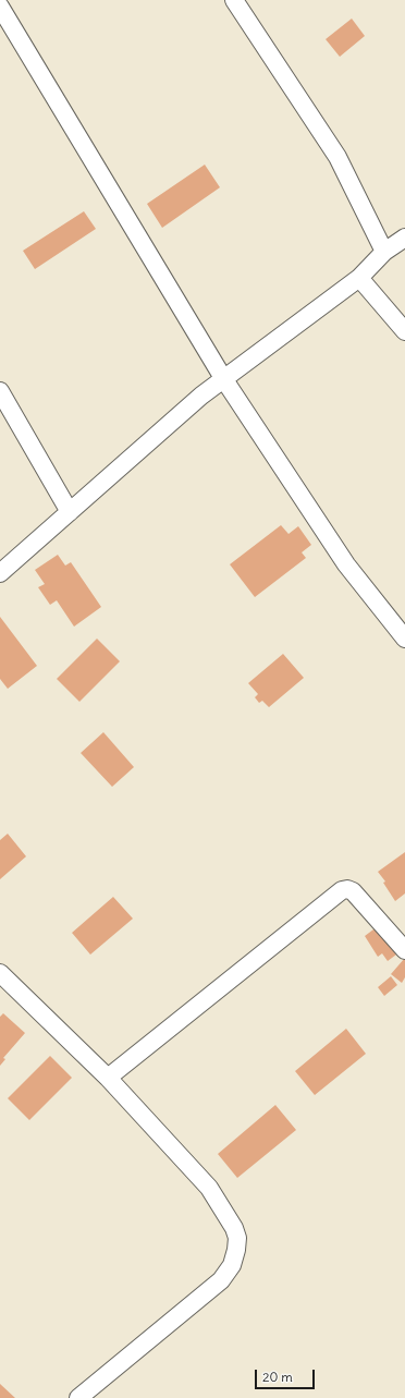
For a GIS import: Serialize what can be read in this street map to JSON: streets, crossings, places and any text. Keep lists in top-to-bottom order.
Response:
{
  "scale_bar": "20 m"
}
